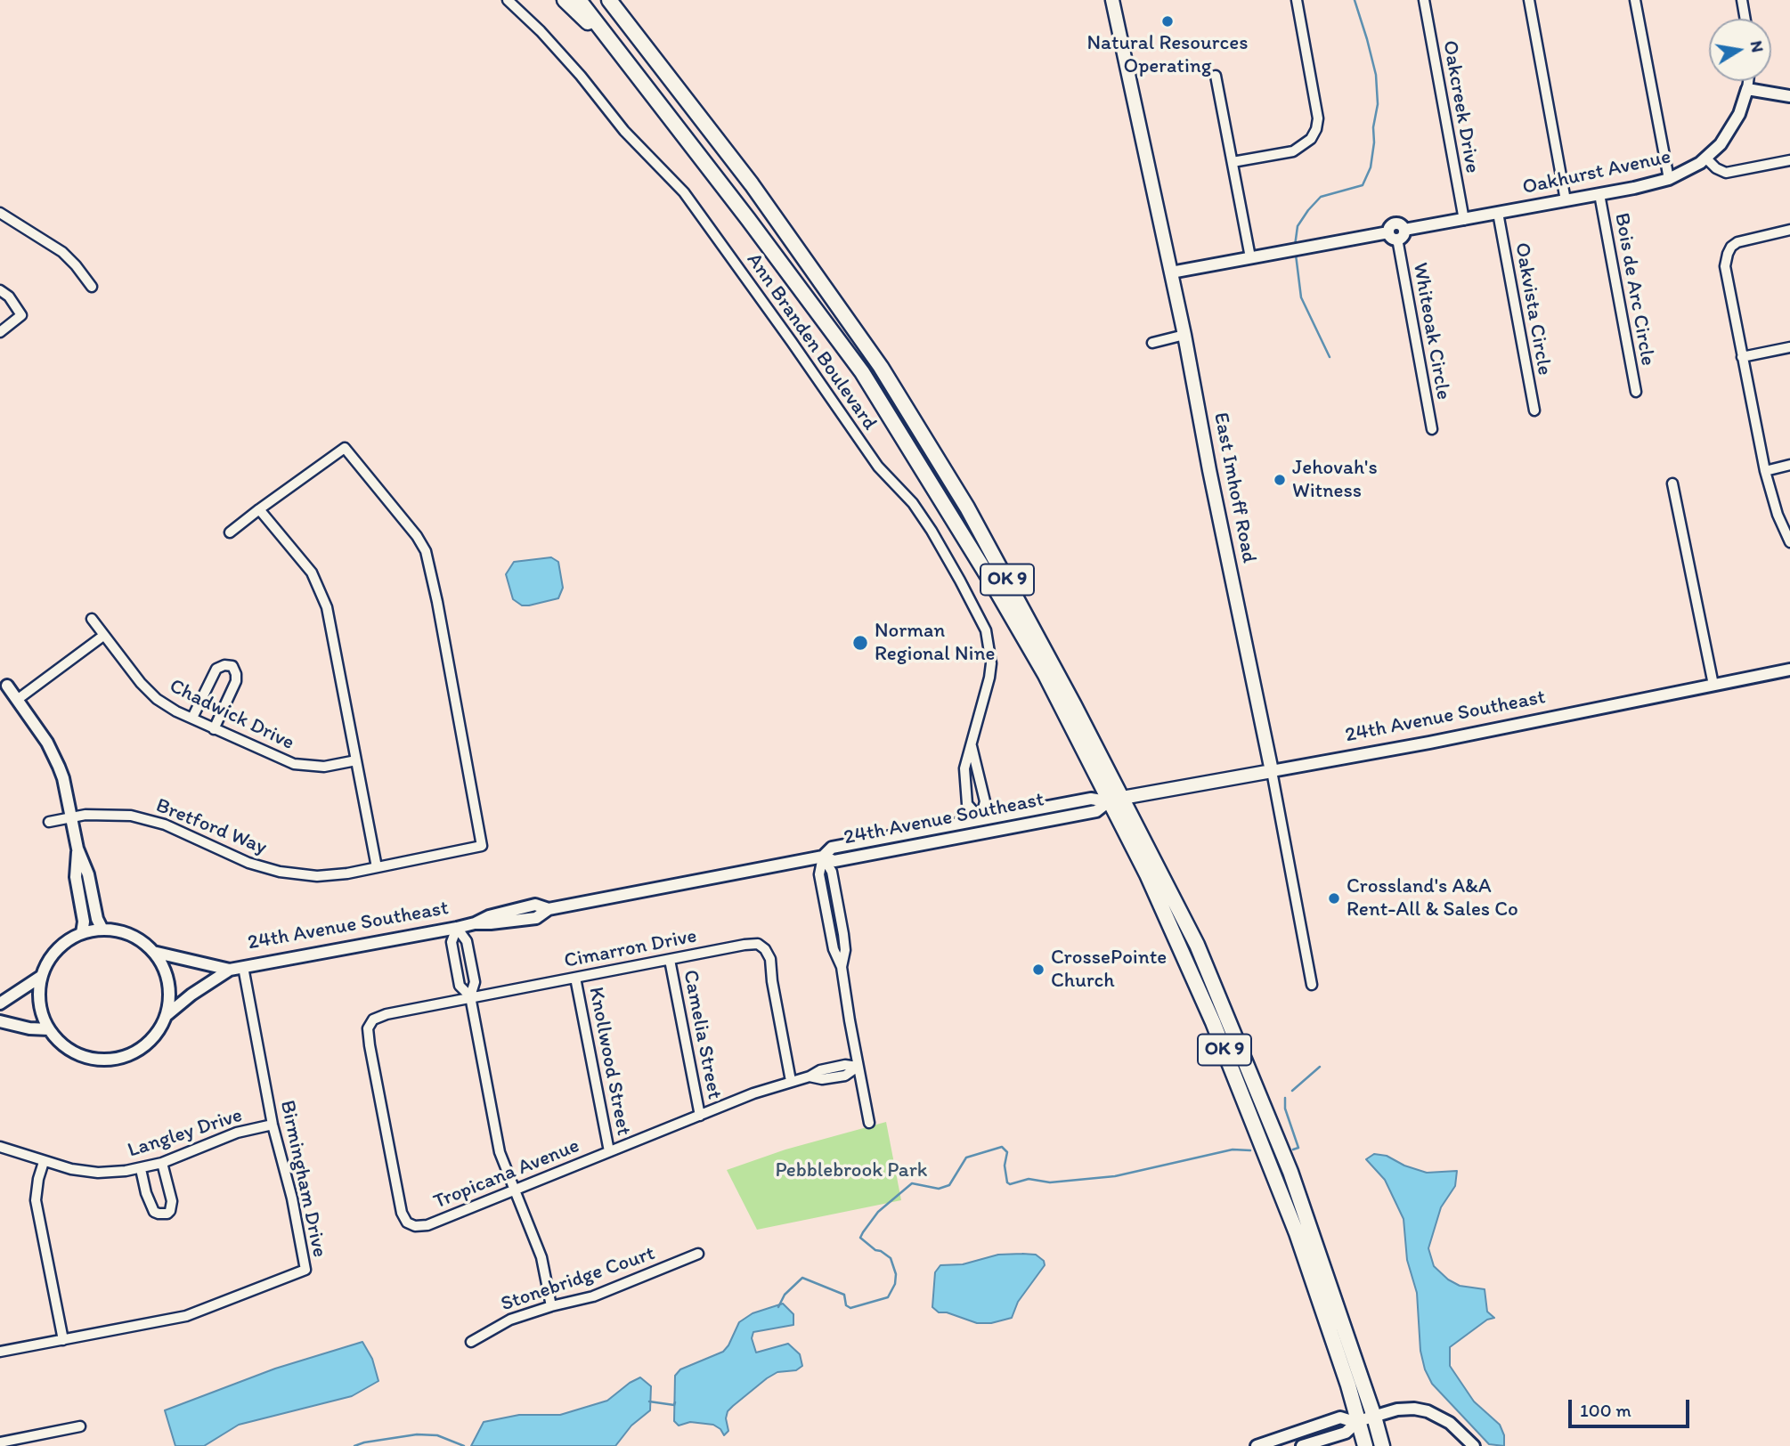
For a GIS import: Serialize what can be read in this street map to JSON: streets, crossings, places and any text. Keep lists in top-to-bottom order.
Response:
{
  "streets": {
    "highway": ["OK 9"],
    "main road": ["East Imhoff Road", "24th Avenue Southeast"],
    "street": [
      "Oakcreek Drive",
      "Oakhurst Avenue",
      "Bois de Arc Circle",
      "Oakvista Circle",
      "Whiteoak Circle",
      "Ann Branden Boulevard",
      "Chadwick Drive",
      "Bretford Way",
      "Cimarron Drive",
      "Camelia Street",
      "Knollwood Street",
      "Langley Drive",
      "Tropicana Avenue",
      "Birmingham Drive",
      "Stonebridge Court"
    ]
  },
  "crossings": [
    ["Oakcreek Drive", "Oakhurst Avenue"],
    ["Oakhurst Avenue", "Bois de Arc Circle"],
    ["Oakhurst Avenue", "Oakvista Circle"],
    ["Oakhurst Avenue", "Whiteoak Circle"],
    ["Oakhurst Avenue", "East Imhoff Road"],
    ["Ann Branden Boulevard", "24th Avenue Southeast"],
    ["East Imhoff Road", "24th Avenue Southeast"],
    ["OK 9", "24th Avenue Southeast"],
    ["24th Avenue Southeast", "Birmingham Drive"],
    ["Cimarron Drive", "Camelia Street"],
    ["Cimarron Drive", "Knollwood Street"],
    ["Cimarron Drive", "Tropicana Avenue"],
    ["Camelia Street", "Tropicana Avenue"],
    ["Knollwood Street", "Tropicana Avenue"],
    ["Langley Drive", "Birmingham Drive"]
  ],
  "parks": ["Pebblebrook Park"],
  "places": [
    "Natural Resources Operating",
    "Jehovah's Witness",
    "Norman Regional Nine",
    "Crossland's A&A Rent-All & Sales Co",
    "CrossePointe Church"
  ],
  "scale_bar": "100 m",
  "north": "right"
}
